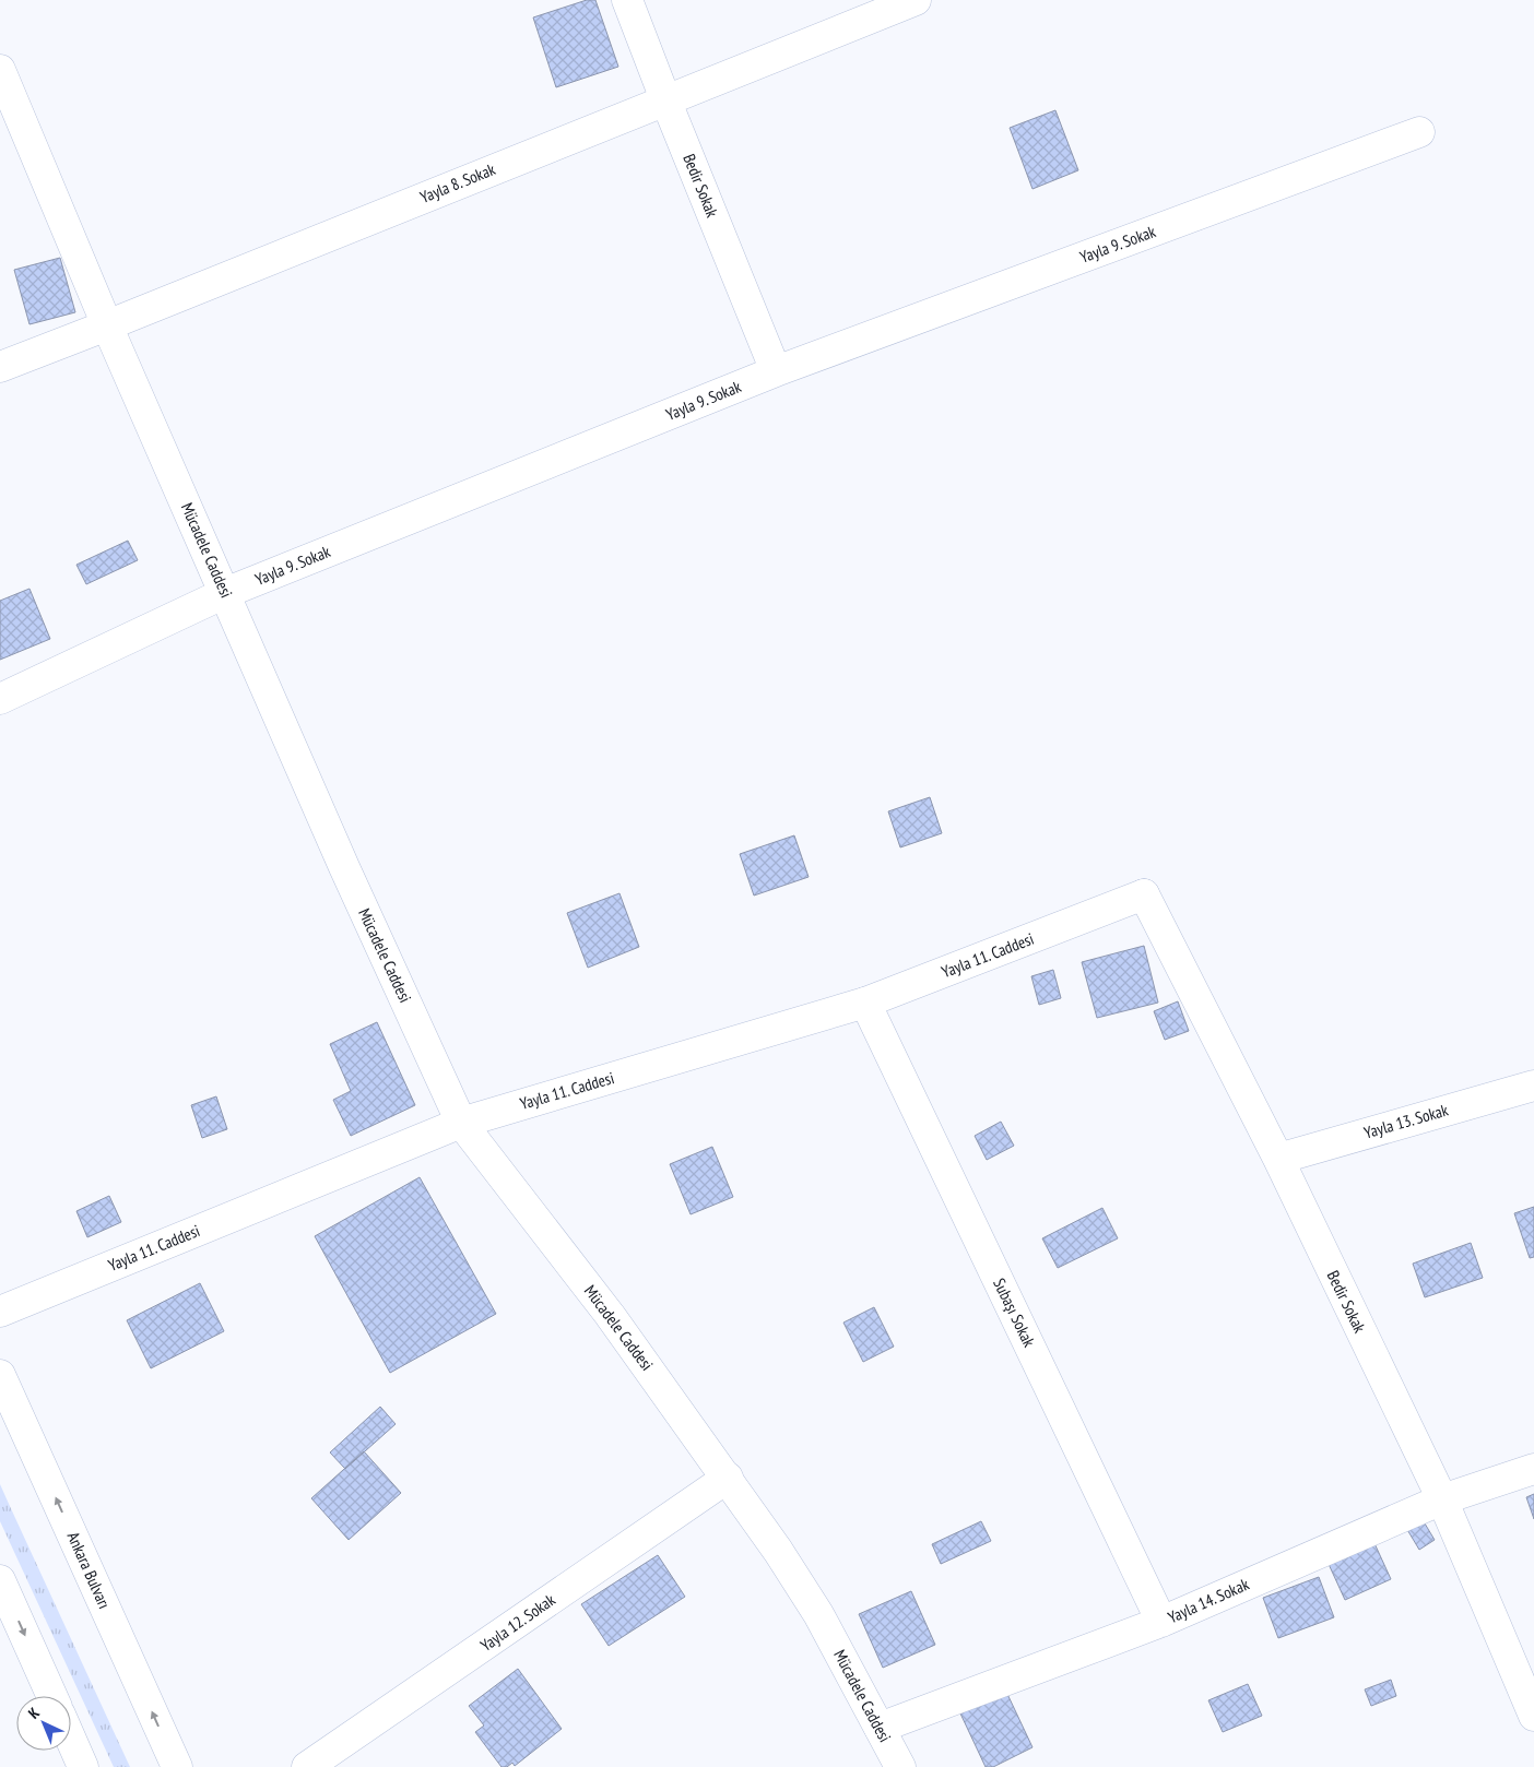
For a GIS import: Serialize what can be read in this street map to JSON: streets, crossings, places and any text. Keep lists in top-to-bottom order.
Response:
{
  "streets": {
    "street": [
      "Yayla 8. Sokak",
      "Bedir Sokak",
      "Yayla 9. Sokak",
      "Mücadele Caddesi",
      "Yayla 11. Caddesi",
      "Yayla 13. Sokak",
      "Subaşı Sokak",
      "Ankara Bulvarı",
      "Yayla 14. Sokak",
      "Yayla 12. Sokak"
    ]
  },
  "crossings": [
    ["Yayla 8. Sokak", "Bedir Sokak"],
    ["Yayla 8. Sokak", "Mücadele Caddesi"],
    ["Bedir Sokak", "Yayla 9. Sokak"],
    ["Bedir Sokak", "Yayla 11. Caddesi"],
    ["Bedir Sokak", "Yayla 13. Sokak"],
    ["Bedir Sokak", "Yayla 14. Sokak"],
    ["Yayla 9. Sokak", "Mücadele Caddesi"],
    ["Mücadele Caddesi", "Yayla 11. Caddesi"],
    ["Mücadele Caddesi", "Yayla 14. Sokak"],
    ["Mücadele Caddesi", "Yayla 12. Sokak"],
    ["Yayla 11. Caddesi", "Subaşı Sokak"],
    ["Subaşı Sokak", "Yayla 14. Sokak"]
  ],
  "north": "top left"
}
